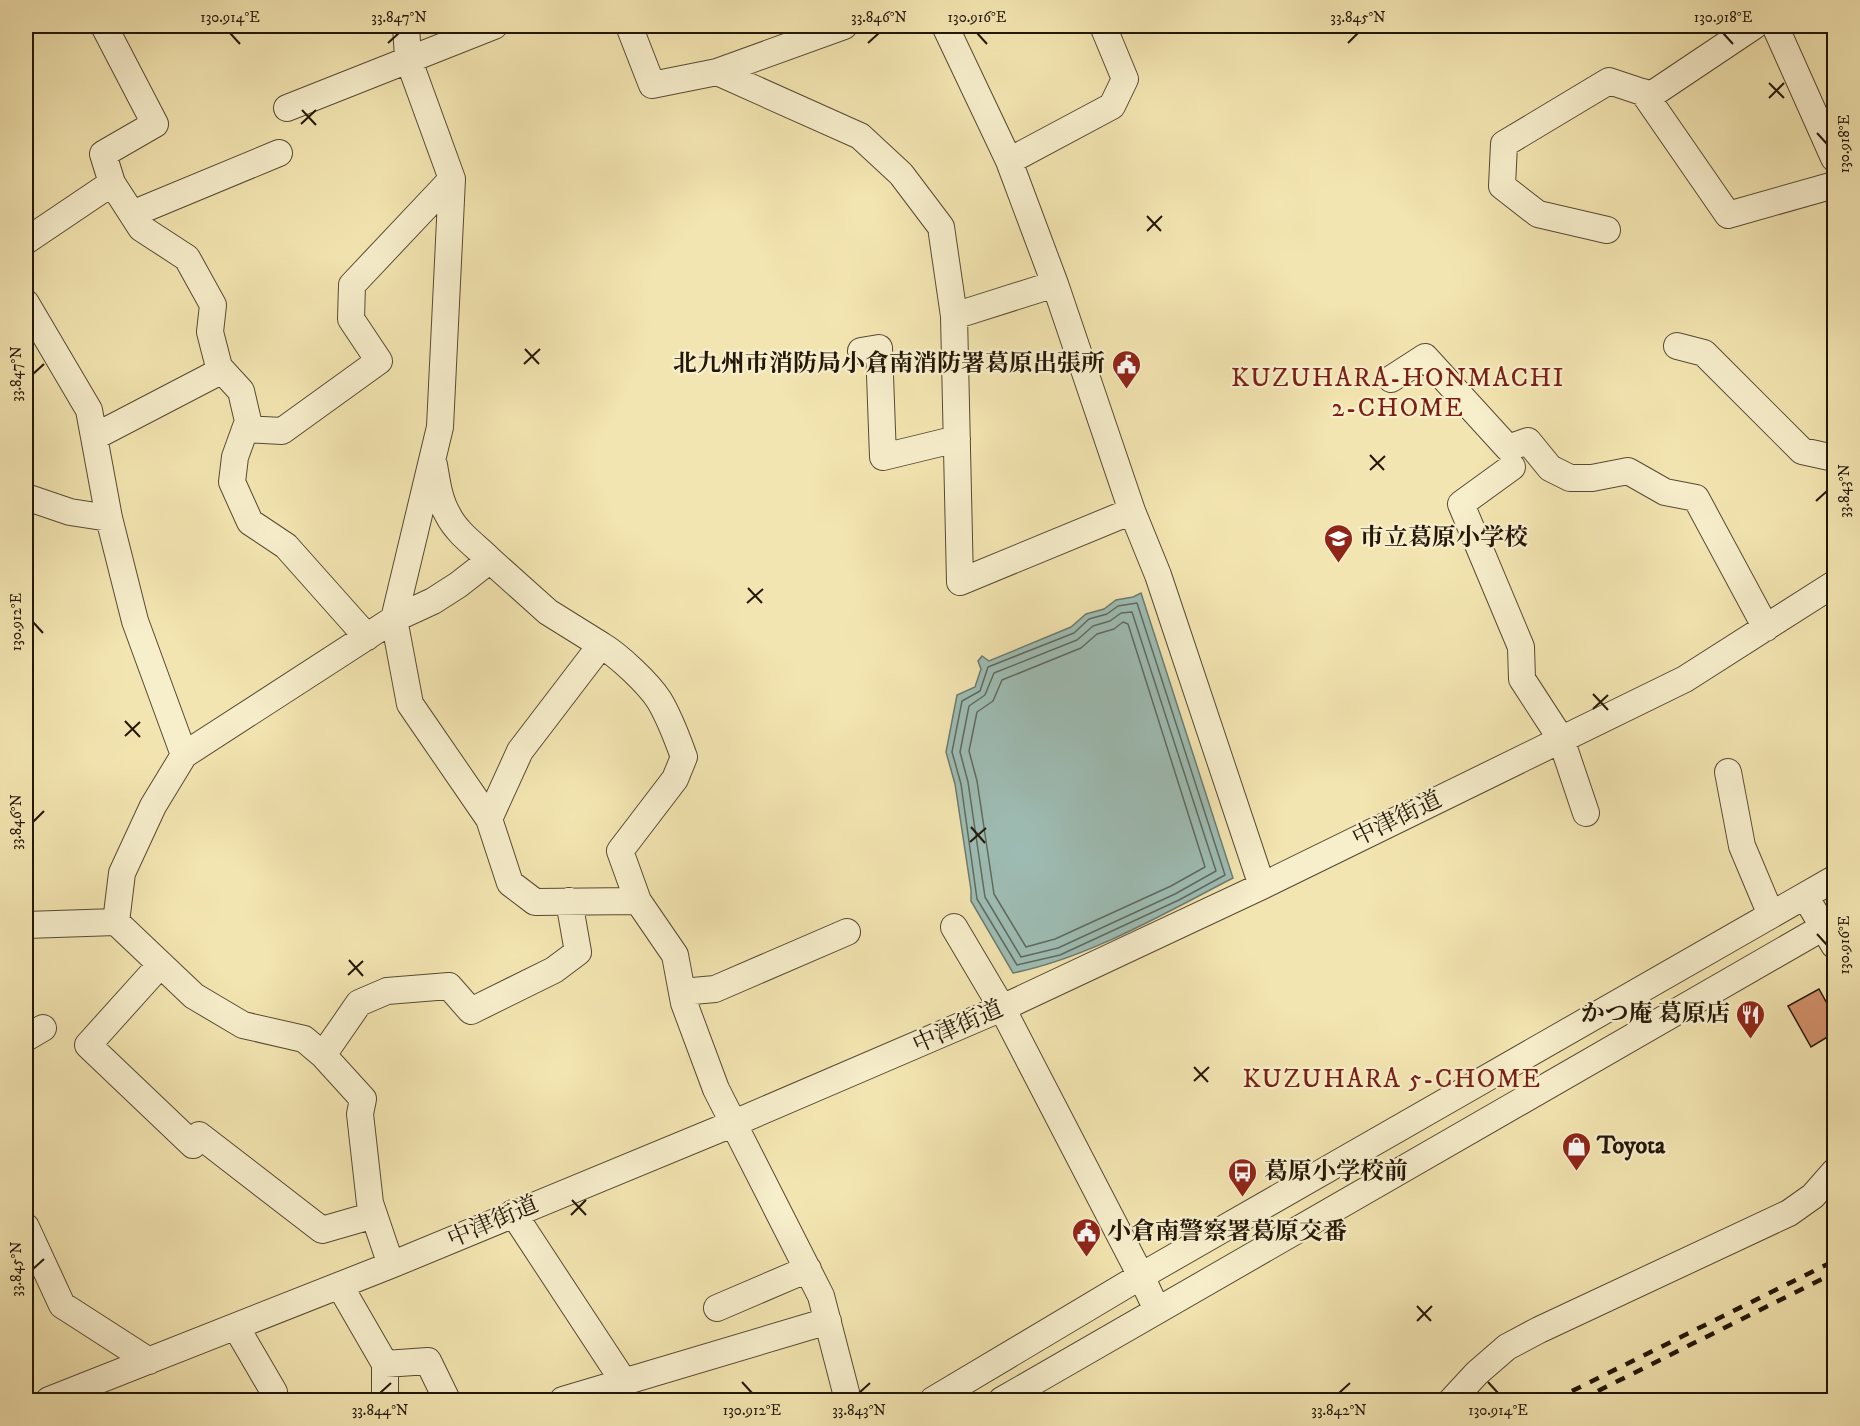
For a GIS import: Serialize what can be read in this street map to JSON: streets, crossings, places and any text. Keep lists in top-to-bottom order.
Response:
{
  "streets": {
    "street": ["中津街道"]
  },
  "districts": ["KUZUHARA-HONMACHI 2-CHOME", "KUZUHARA 5-CHOME"],
  "places": {
    "public building": ["北九州市消防局小倉南消防署葛原出張所", "小倉南警察署葛原交番"],
    "school or university": ["市立葛原小学校"],
    "restaurant": ["かつ庵 葛原店"],
    "shop": ["Toyota"],
    "bus stop": ["葛原小学校前"]
  },
  "coordinates": [
    "130.914°E",
    "33.847°N",
    "33.846°N",
    "130.916°E",
    "33.845°N",
    "130.918°E",
    "33.843°N",
    "130.912°E",
    "33.844°N",
    "33.842°N"
  ]
}
